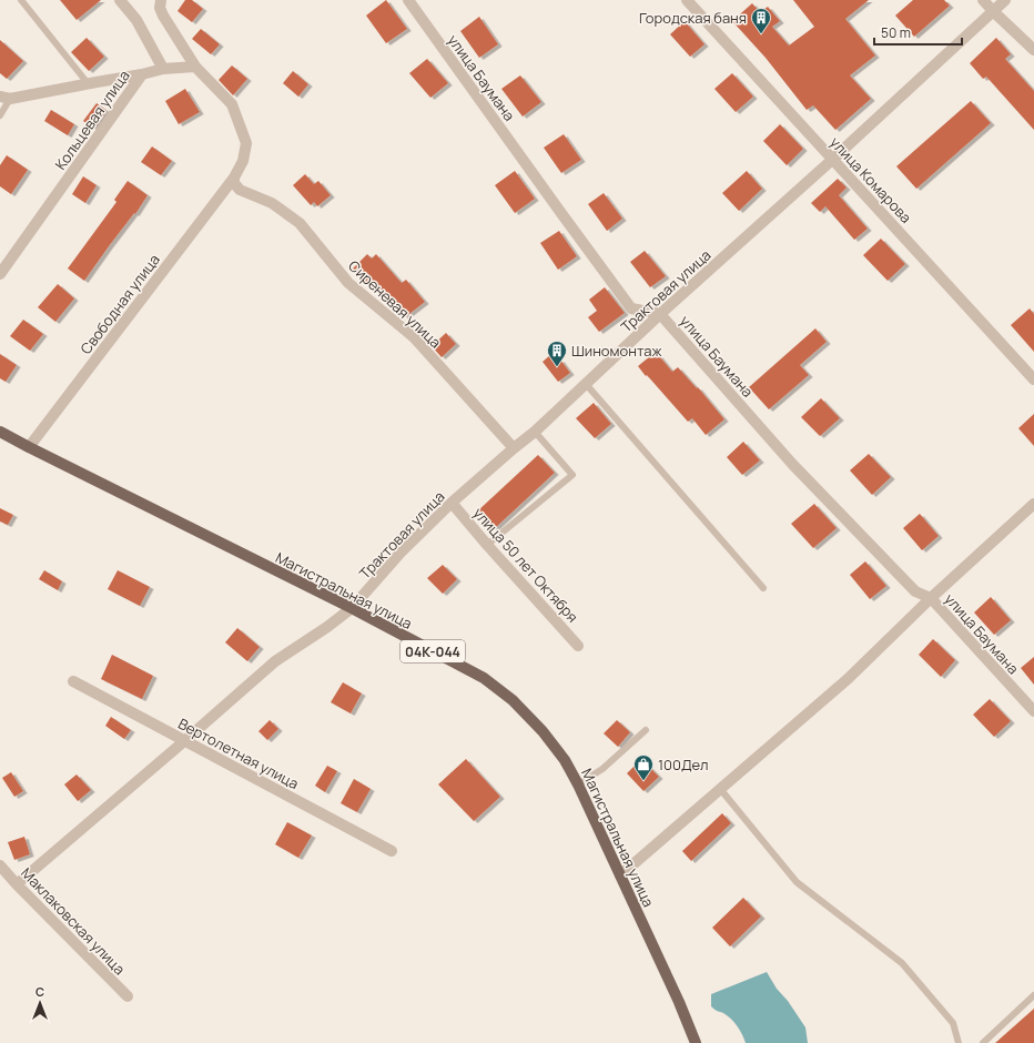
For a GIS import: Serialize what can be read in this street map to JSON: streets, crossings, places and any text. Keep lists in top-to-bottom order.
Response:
{
  "streets": {
    "main road": ["Магистральная улица", "04К-044"],
    "street": [
      "улица Баумана",
      "Кольцевая улица",
      "улица Комарова",
      "Трактовая улица",
      "Свободная улица",
      "Сиреневая улица",
      "улица 50 лет Октября",
      "Вертолетная улица",
      "Маклаковская улица"
    ]
  },
  "crossings": [
    ["улица Баумана", "Трактовая улица"],
    ["улица Комарова", "Трактовая улица"],
    ["Трактовая улица", "Сиреневая улица"],
    ["Трактовая улица", "улица 50 лет Октября"],
    ["Трактовая улица", "Магистральная улица"],
    ["Трактовая улица", "Вертолетная улица"],
    ["Трактовая улица", "Маклаковская улица"],
    ["Свободная улица", "Сиреневая улица"],
    ["Свободная улица", "Магистральная улица"]
  ],
  "places": {
    "building": ["Городская баня", "Шиномонтаж"],
    "shop": ["100Дел"]
  },
  "scale_bar": "50 m",
  "north": "top"
}
